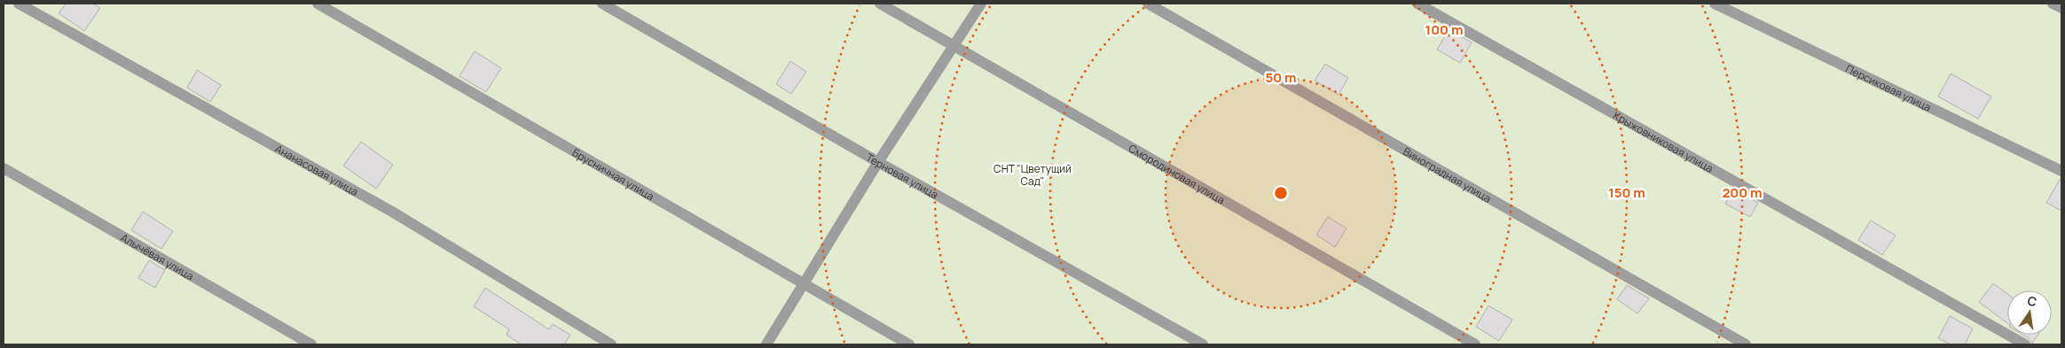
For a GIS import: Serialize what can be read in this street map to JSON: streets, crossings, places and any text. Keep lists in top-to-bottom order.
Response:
{
  "streets": {
    "street": [
      "Персиковая улица",
      "Крыжовниковая улица",
      "Ананасовая улица",
      "Виноградная улица",
      "Брусничная улица",
      "Смородиновая улица",
      "Терновая улица",
      "Алычёвая улица"
    ]
  },
  "parks": ["СНТ \"Цветущий Сад\""],
  "north": "top",
  "rings": [
    "100 m",
    "50 m",
    "150 m",
    "200 m"
  ]
}
